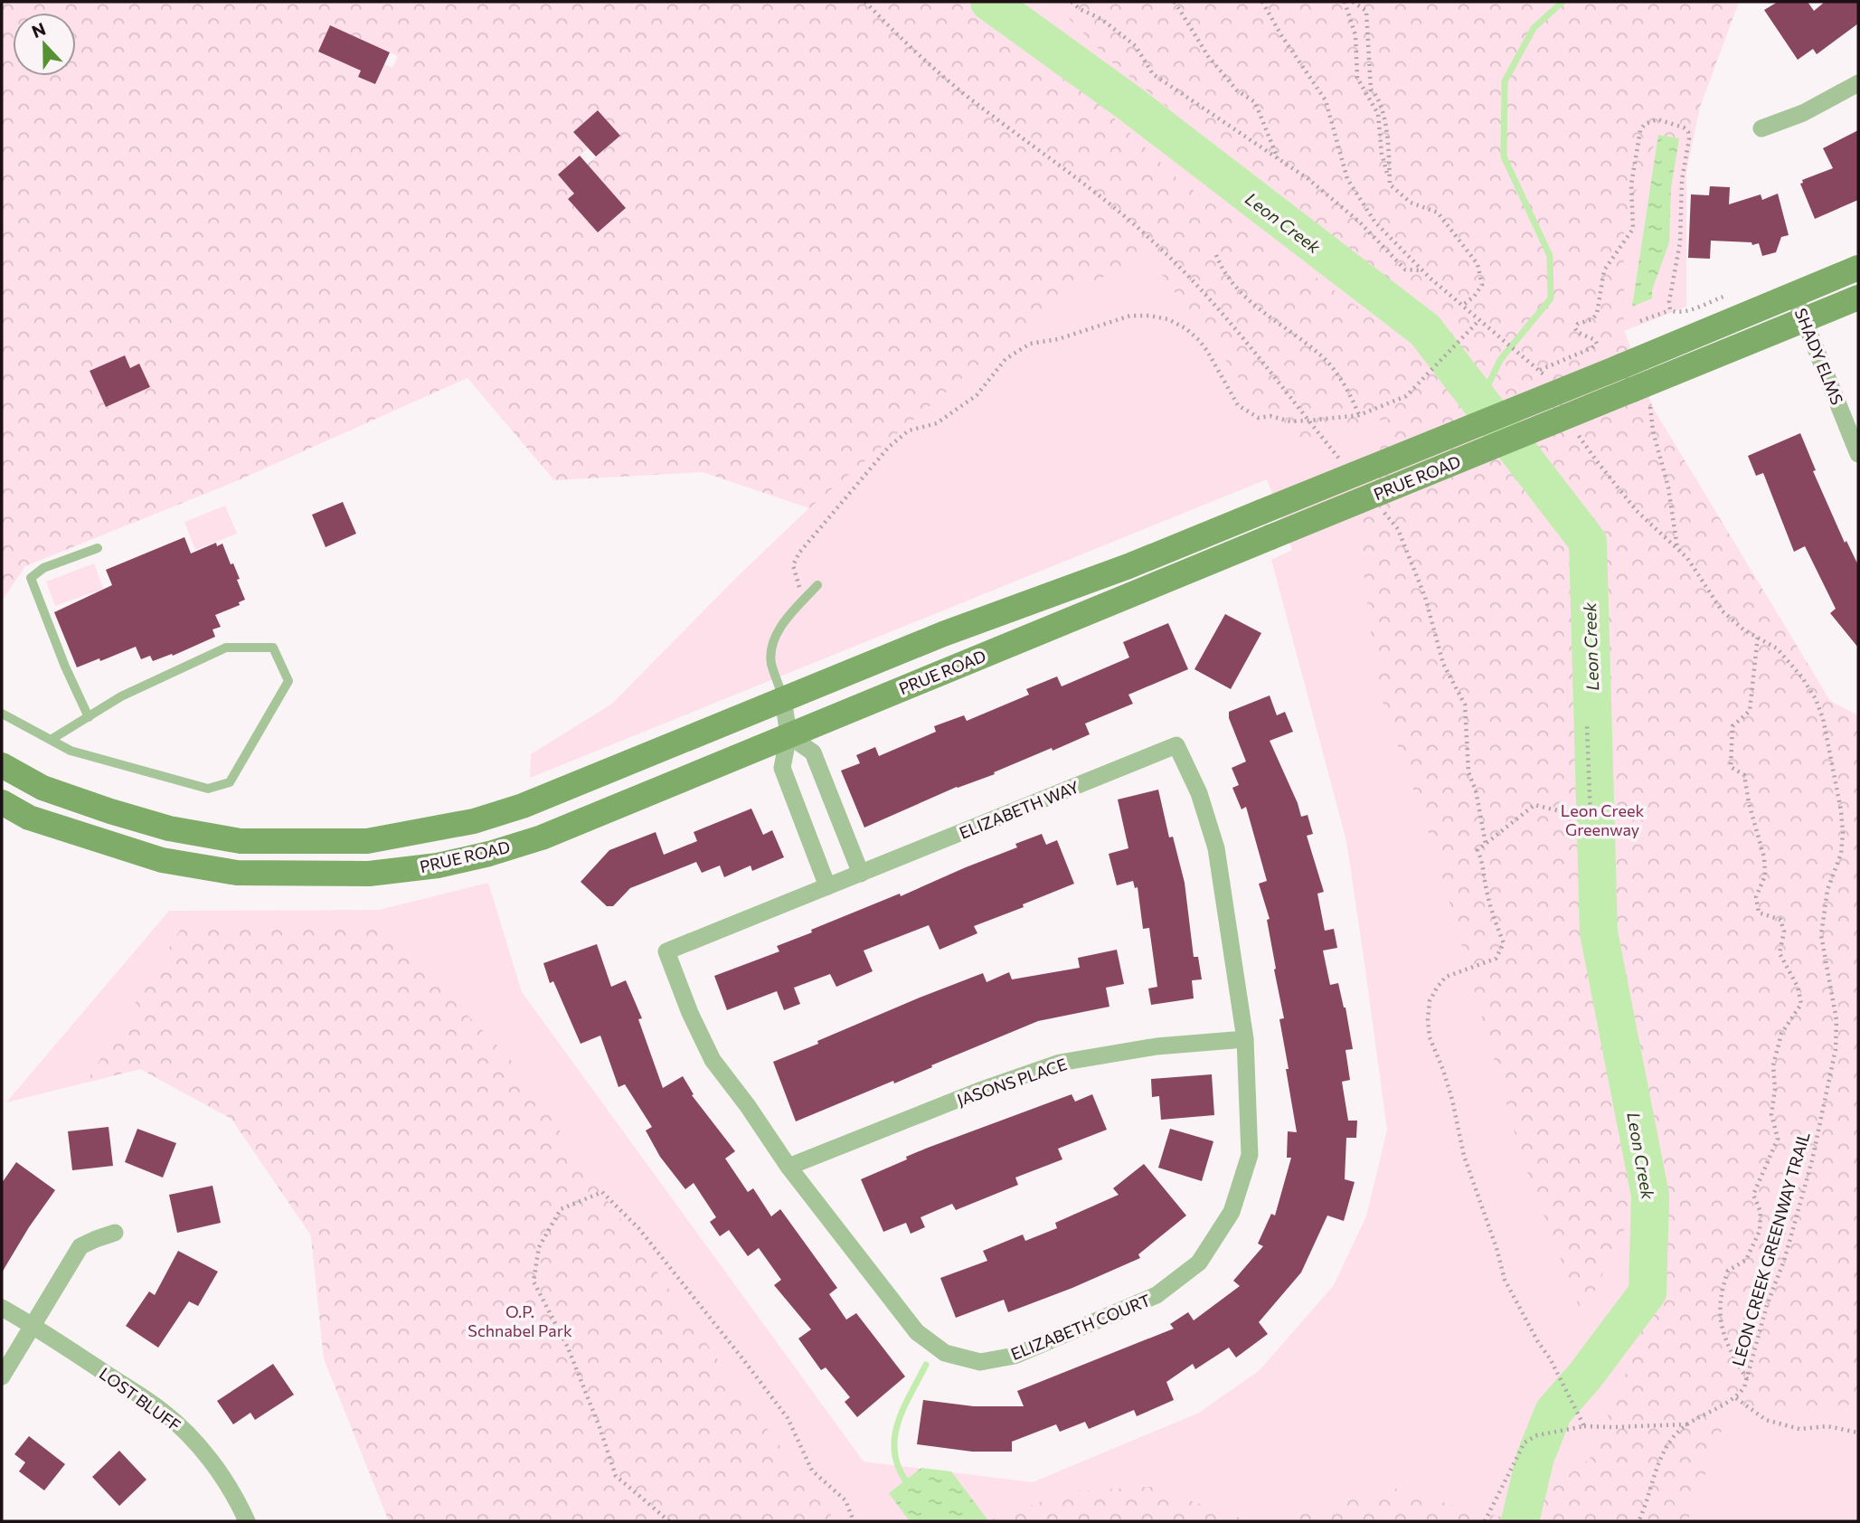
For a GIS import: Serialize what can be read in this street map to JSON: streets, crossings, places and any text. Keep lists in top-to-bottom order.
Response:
{
  "streets": {
    "main road": ["PRUE ROAD"],
    "street": [
      "SHADY ELMS",
      "ELIZABETH WAY",
      "JASONS PLACE",
      "ELIZABETH COURT",
      "LOST BLUFF"
    ],
    "path": ["LEON CREEK GREENWAY TRAIL"]
  },
  "crossings": [
    ["SHADY ELMS", "PRUE ROAD"],
    ["PRUE ROAD", "LEON CREEK GREENWAY TRAIL"],
    ["ELIZABETH WAY", "ELIZABETH COURT"],
    ["JASONS PLACE", "ELIZABETH COURT"]
  ],
  "water": ["Leon Creek"],
  "parks": ["Leon Creek Greenway", "O.P. Schnabel Park"],
  "north": "top"
}
